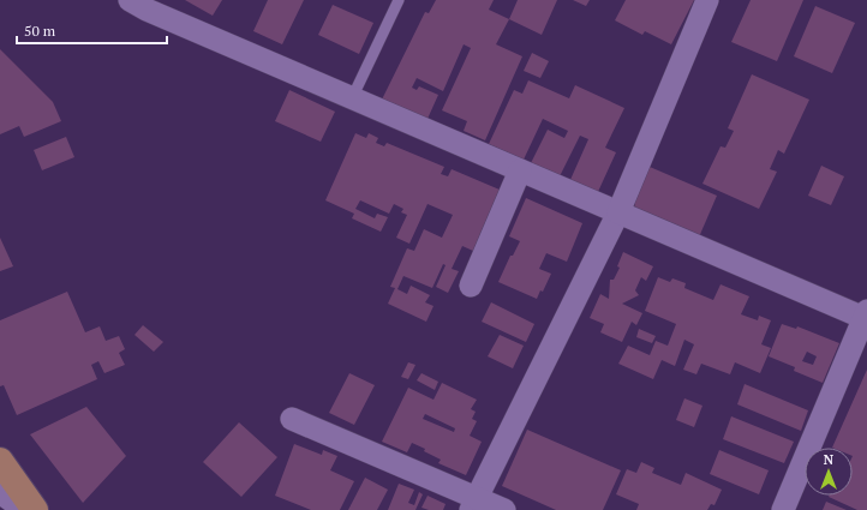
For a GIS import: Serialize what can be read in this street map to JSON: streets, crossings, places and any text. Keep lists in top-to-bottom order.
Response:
{
  "scale_bar": "50 m",
  "north": "top"
}
